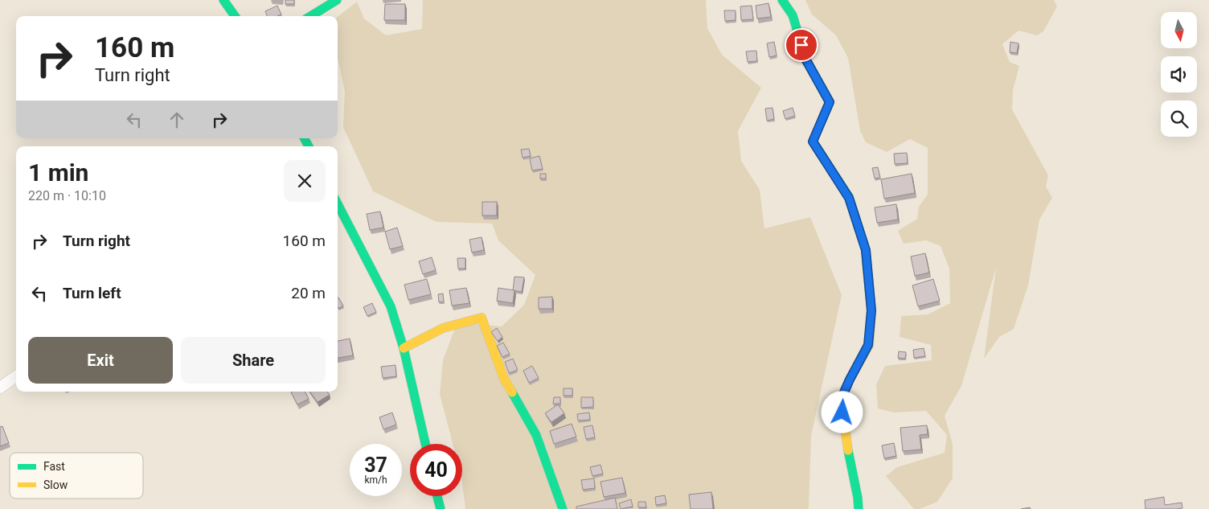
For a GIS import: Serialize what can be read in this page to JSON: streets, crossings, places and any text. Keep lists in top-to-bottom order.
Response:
{
  "legend": ["Fast", "Slow"],
  "north": "bottom",
  "page": {
    "turn": ["160 m", "Turn right"],
    "heading": ["1 min", "220 m · 10:10"],
    "list": [
      {
        "name": "Turn right",
        "value": "160 m"
      },
      {
        "name": "Turn left",
        "value": "20 m"
      }
    ],
    "buttons": ["Exit", "Share"],
    "speed": "37 km/h",
    "limit": "40"
  }
}
